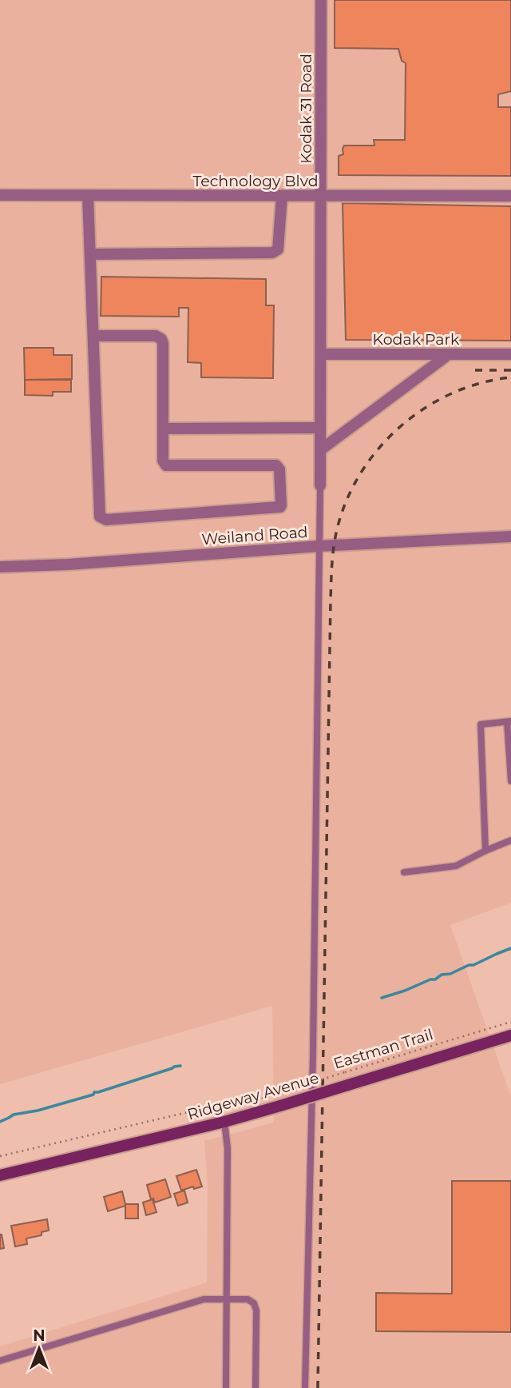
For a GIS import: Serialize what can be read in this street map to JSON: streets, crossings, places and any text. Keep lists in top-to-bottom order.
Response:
{
  "streets": {
    "main road": ["Ridgeway Avenue"],
    "street": [
      "Kodak 31 Road",
      "Technology Blvd",
      "Kodak Park",
      "Weiland Road"
    ],
    "path": ["Eastman Trail"]
  },
  "crossings": [
    ["Kodak 31 Road", "Technology Blvd"],
    ["Kodak 31 Road", "Kodak Park"]
  ],
  "north": "top"
}
